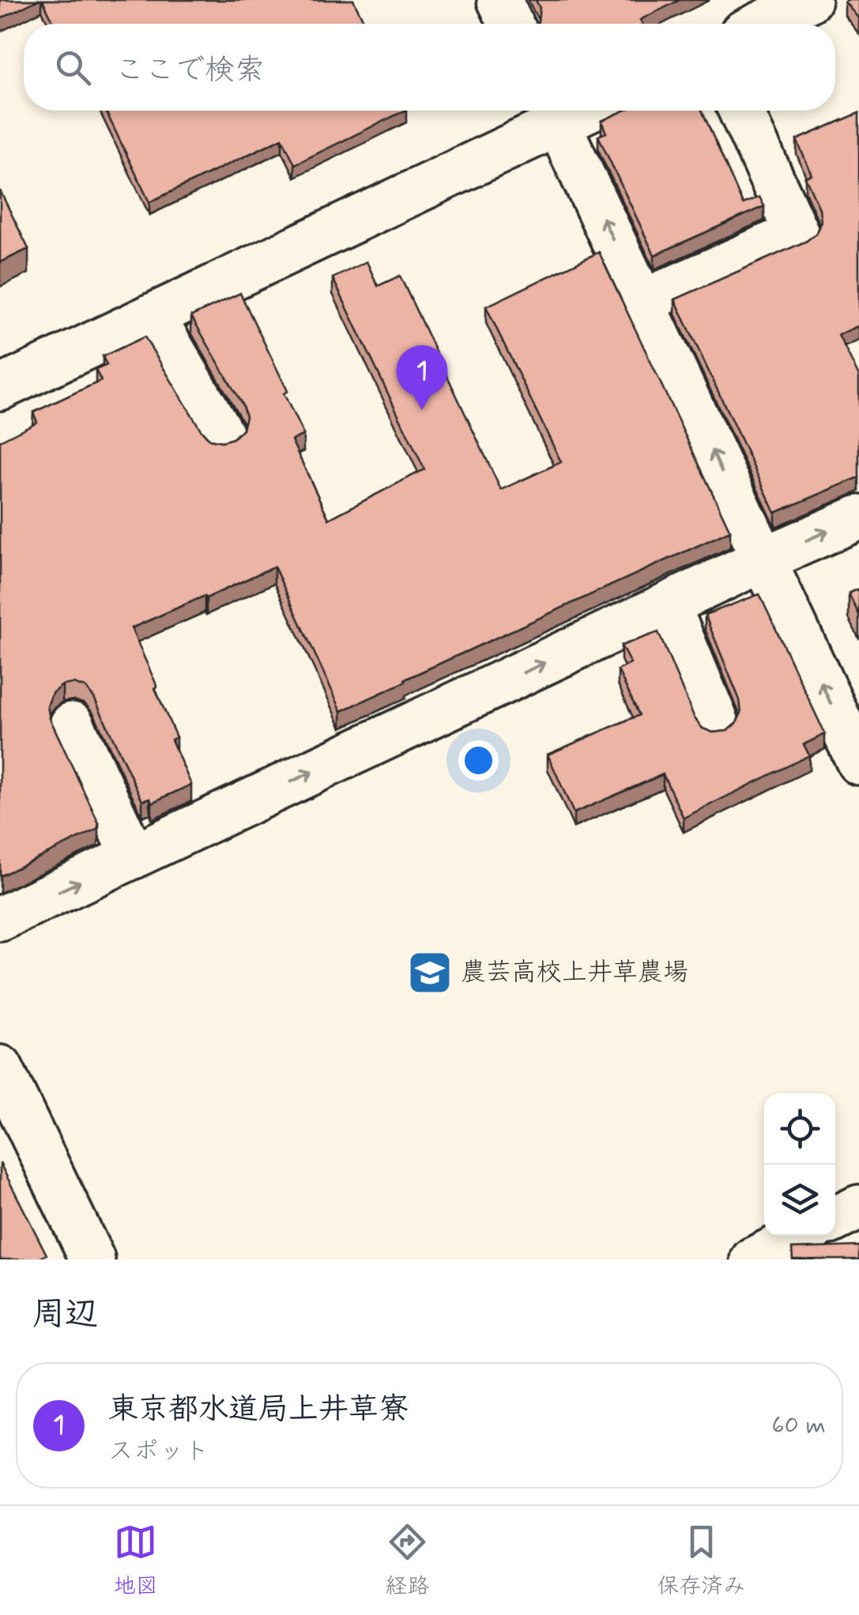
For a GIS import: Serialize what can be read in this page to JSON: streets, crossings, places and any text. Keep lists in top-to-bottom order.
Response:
{
  "places": {
    "school or university": ["農芸高校上井草農場"]
  },
  "page": {
    "search": "ここで検索",
    "pins": "1",
    "heading": "周辺",
    "list": [
      {
        "mark": "1",
        "name": "東京都水道局上井草寮",
        "note": "スポット",
        "value": "60 m"
      }
    ],
    "nav": ["地図", "経路", "保存済み"]
  }
}
